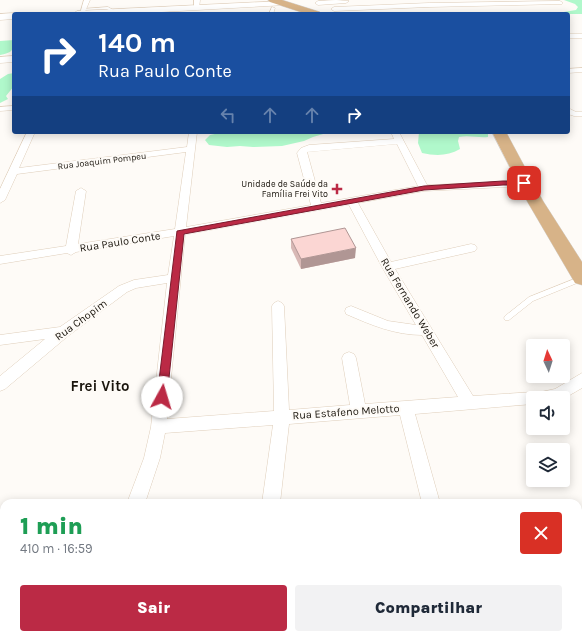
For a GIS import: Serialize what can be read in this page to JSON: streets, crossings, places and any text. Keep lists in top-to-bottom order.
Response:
{
  "streets": {
    "street": [
      "Rua Joaquim Pompeu",
      "Rua Paulo Conte",
      "Rua Fernando Weber",
      "Rua Chopim",
      "Rua Estafeno Melotto"
    ]
  },
  "crossings": [
    ["Rua Paulo Conte", "Rua Fernando Weber"],
    ["Rua Fernando Weber", "Rua Estafeno Melotto"]
  ],
  "districts": ["Frei Vito"],
  "places": {
    "health": ["Unidade de Saúde da Família Frei Vito"]
  },
  "north": "top",
  "page": {
    "turn": ["140 m", "Rua Paulo Conte"],
    "heading": ["1 min", "410 m · 16:59"],
    "buttons": ["Sair", "Compartilhar"]
  }
}
